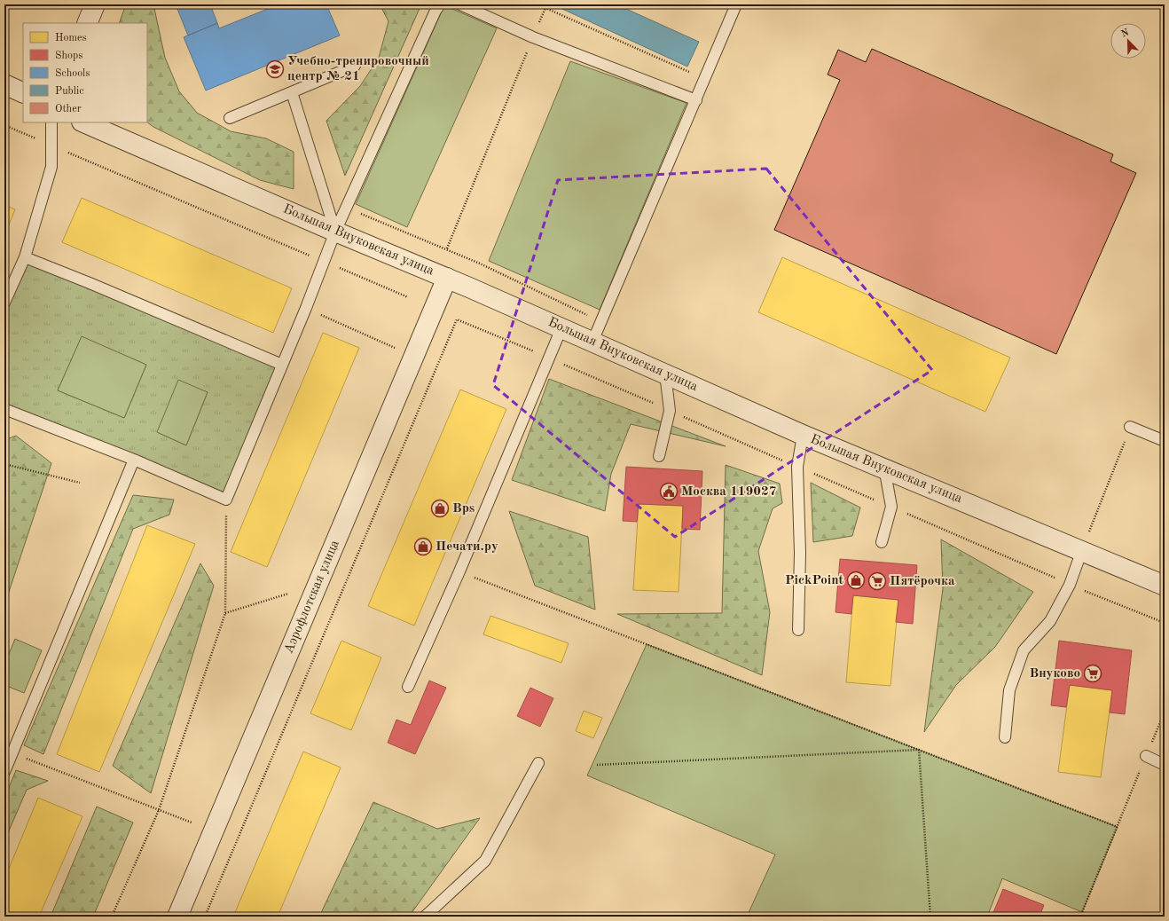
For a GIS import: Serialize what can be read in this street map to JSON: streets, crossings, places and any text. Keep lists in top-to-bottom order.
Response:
{
  "streets": {
    "street": ["Большая Внуковская улица", "Аэрофлотская улица"]
  },
  "crossings": [
    ["Большая Внуковская улица", "Аэрофлотская улица"]
  ],
  "places": {
    "school or university": ["Учебно-тренировочный центр № 21"],
    "public building": ["Москва 119027"],
    "shop": ["Bps", "Печати.ру", "PickPoint"],
    "supermarket": ["Пятёрочка", "Внуково"]
  },
  "legend": [
    "Homes",
    "Shops",
    "Schools",
    "Public",
    "Other"
  ],
  "north": "top left"
}
